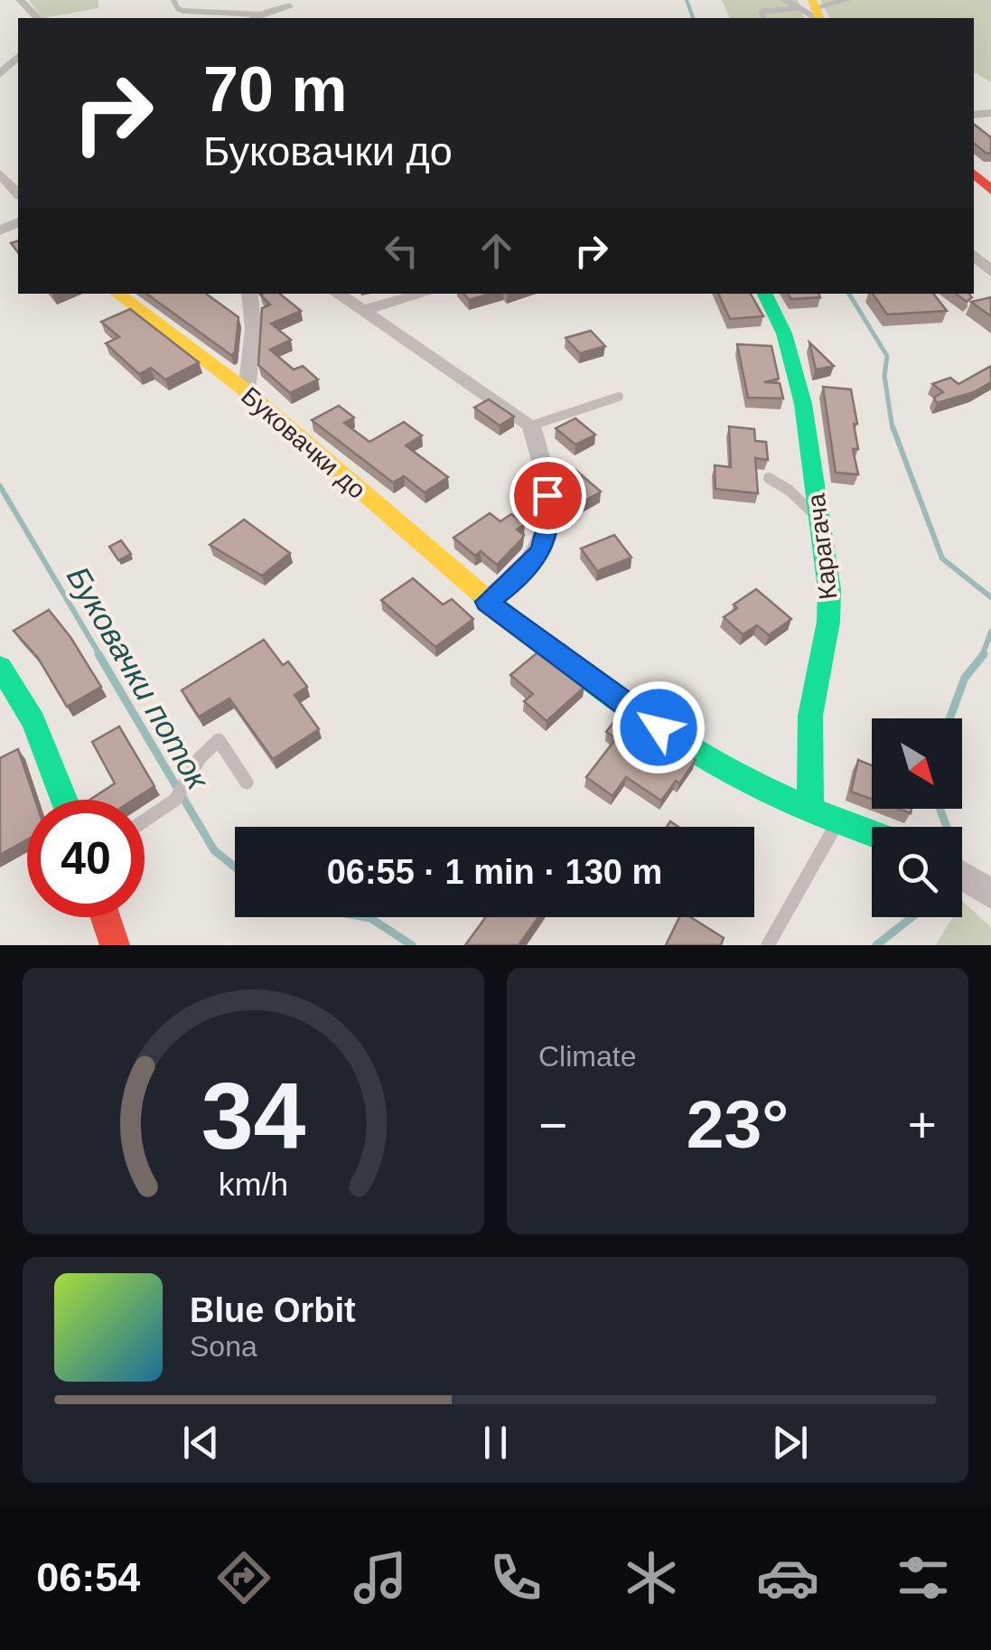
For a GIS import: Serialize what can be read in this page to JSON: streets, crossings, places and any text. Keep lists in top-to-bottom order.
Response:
{
  "streets": {
    "street": ["Буковачки до", "Карагача"]
  },
  "crossings": [
    ["Буковачки до", "Карагача"]
  ],
  "water": ["Буковачки поток"],
  "north": "bottom right",
  "page": {
    "turn": ["70 m", "Буковачки до"],
    "limit": "40",
    "trip": "06:55 · 1 min · 130 m",
    "tile": "Climate",
    "heat": ["−", "23°", "+"],
    "song": ["Blue Orbit", "Sona"],
    "tabs": "06:54",
    "gauge": ["34", "km/h"]
  }
}
